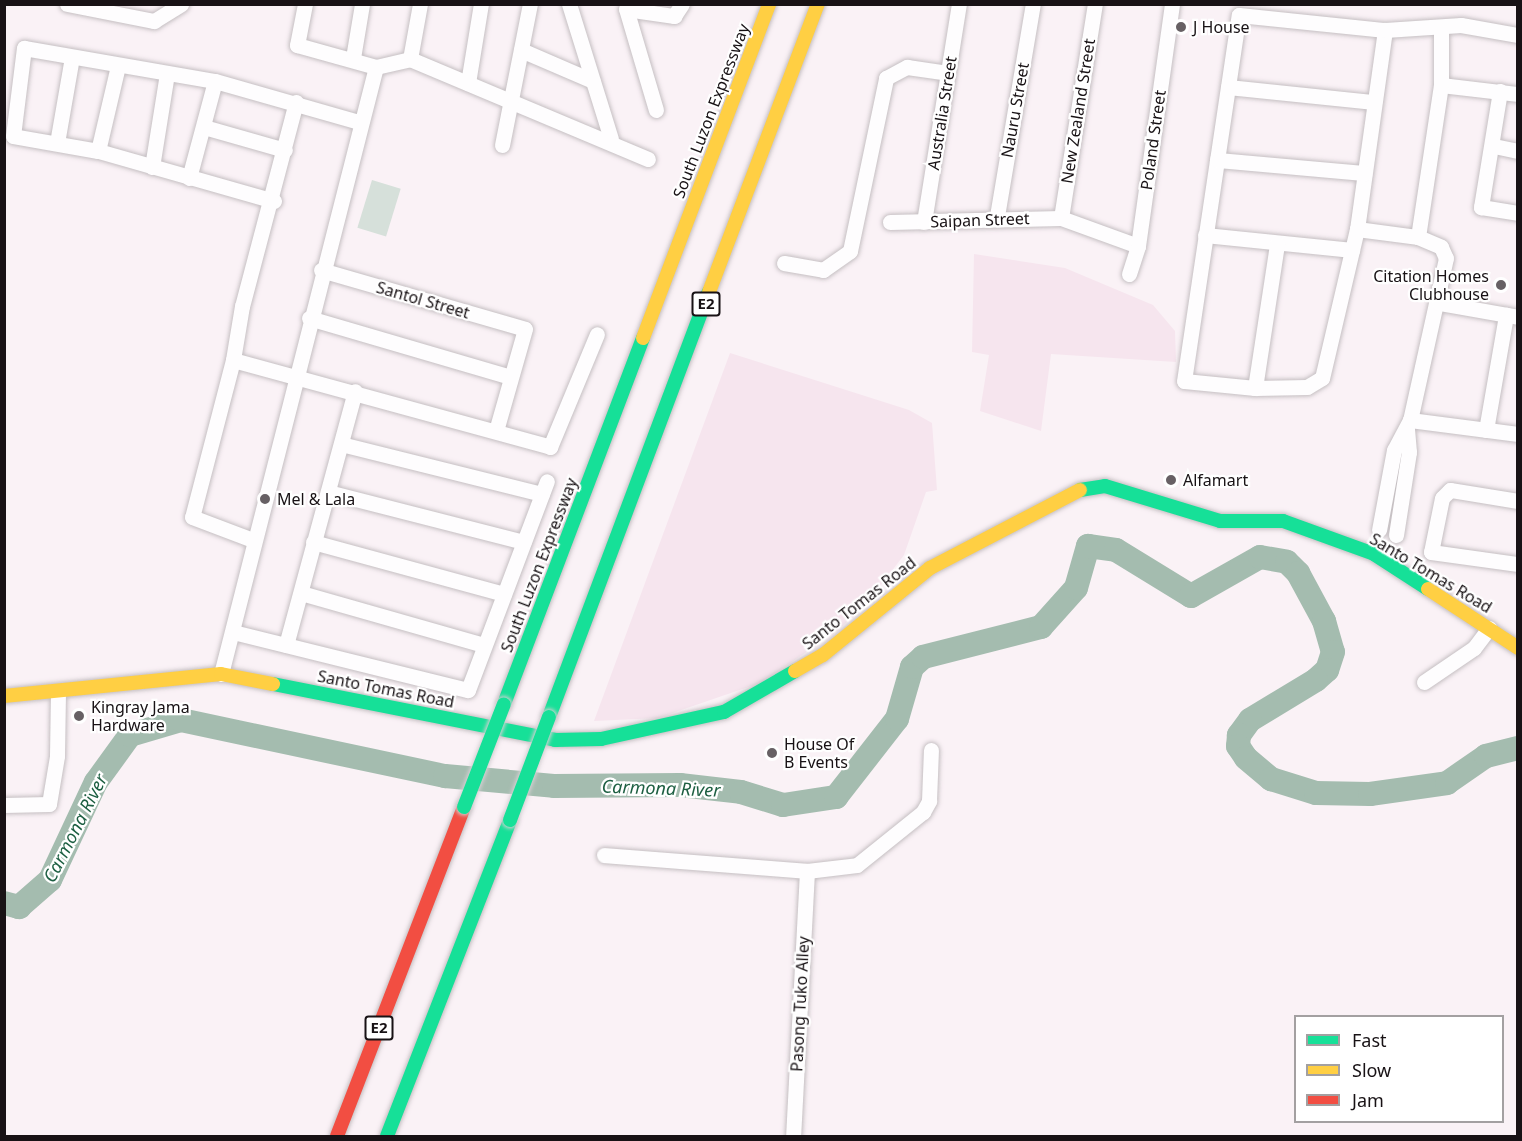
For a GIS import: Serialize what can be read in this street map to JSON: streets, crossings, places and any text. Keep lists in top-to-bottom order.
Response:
{
  "streets": {
    "main road": ["South Luzon Expressway", "E2", "Santo Tomas Road"],
    "street": [
      "Nauru Street",
      "New Zealand Street",
      "Australia Street",
      "Poland Street",
      "Saipan Street",
      "Santol Street",
      "Pasong Tuko Alley"
    ]
  },
  "crossings": [
    ["Nauru Street", "Saipan Street"],
    ["New Zealand Street", "Saipan Street"],
    ["Australia Street", "Saipan Street"],
    ["Poland Street", "Saipan Street"]
  ],
  "water": ["Carmona River"],
  "places": [
    "J House",
    "Citation Homes Clubhouse",
    "Alfamart",
    "Mel & Lala",
    "Kingray Jama Hardware",
    "House Of B Events"
  ],
  "legend": ["Fast", "Slow", "Jam"]
}
